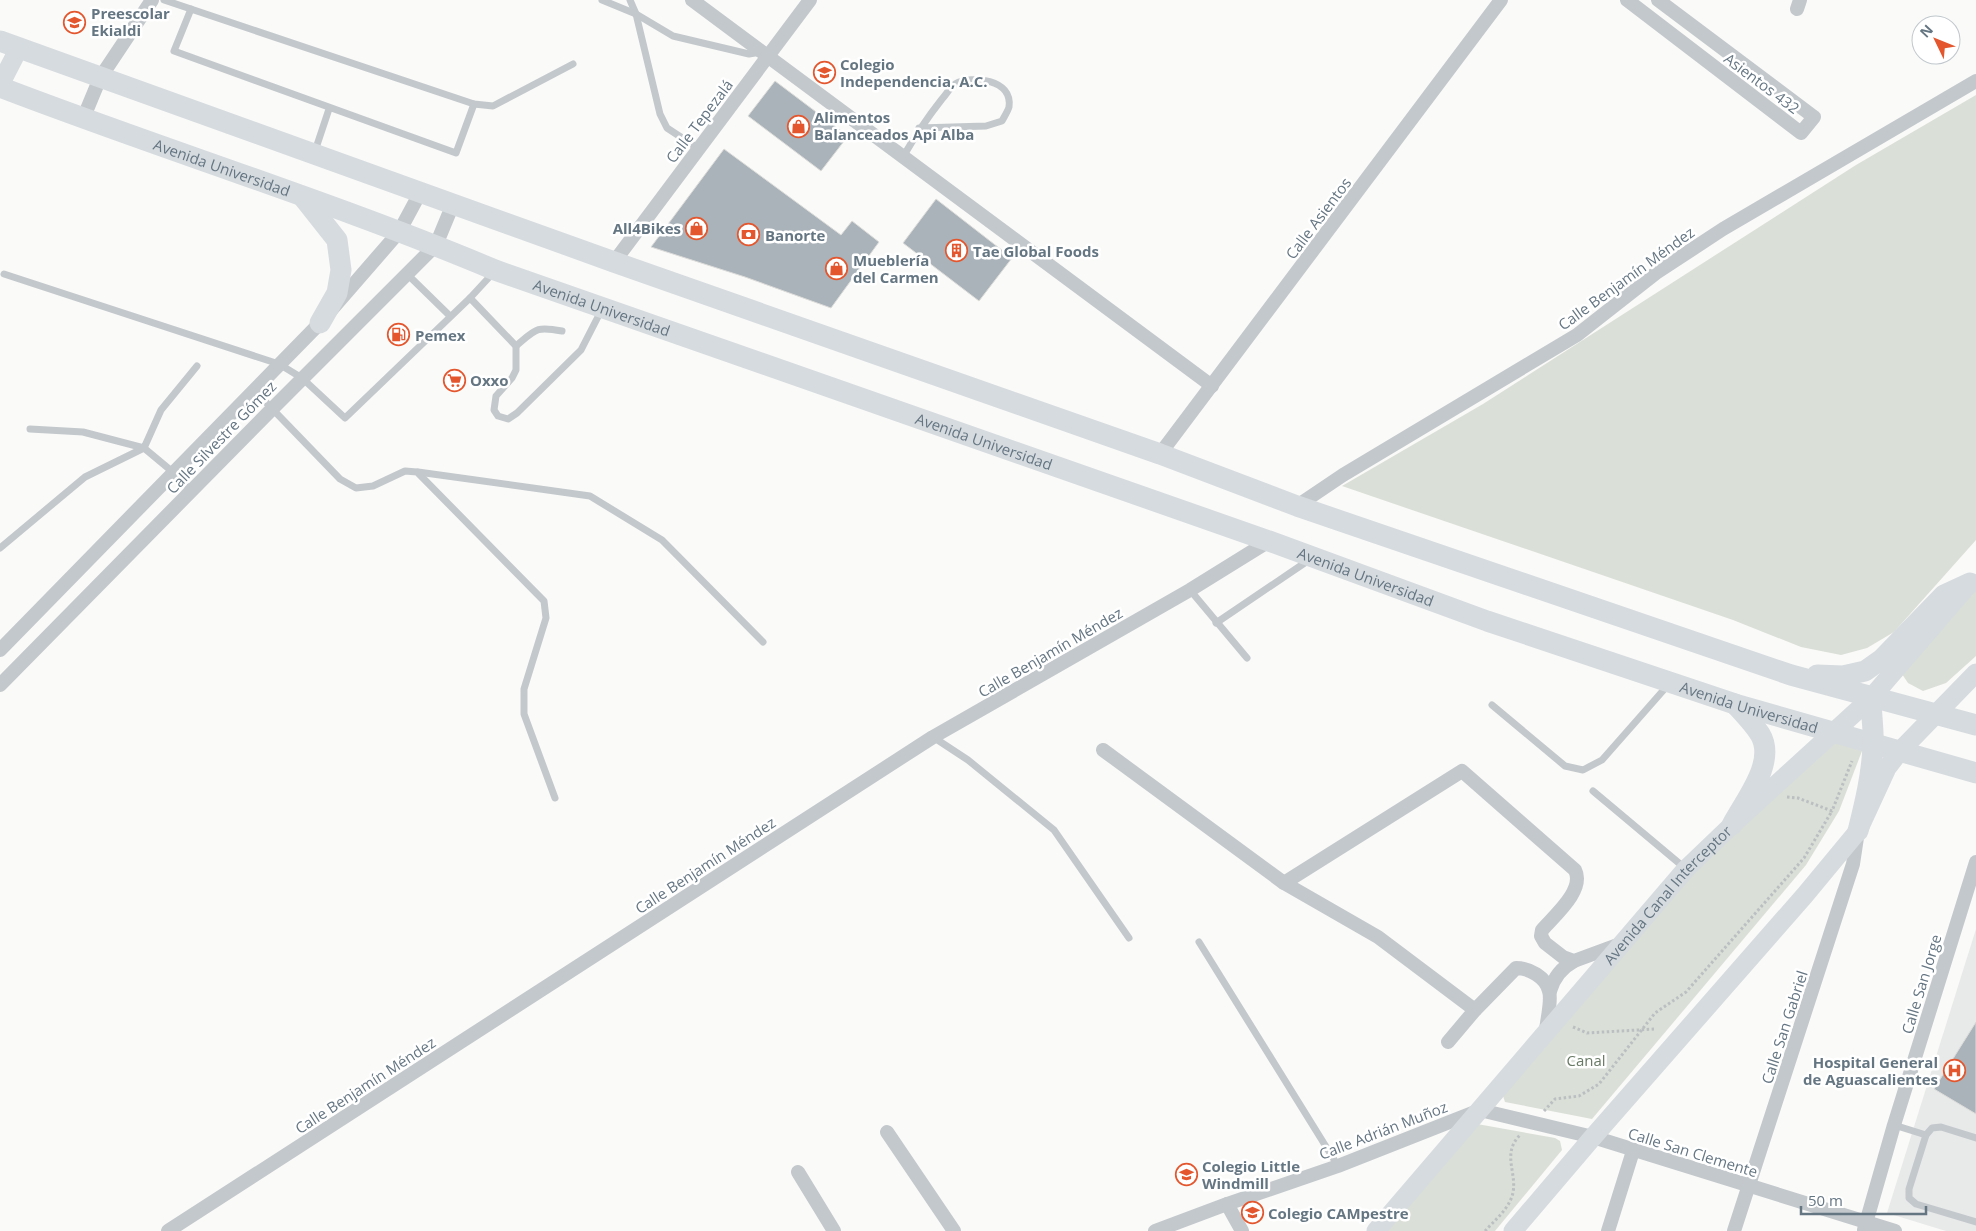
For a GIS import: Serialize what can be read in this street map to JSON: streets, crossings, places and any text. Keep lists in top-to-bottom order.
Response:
{
  "streets": {
    "main road": ["Avenida Universidad"],
    "street": [
      "Asientos 432",
      "Calle Tepezalá",
      "Calle Asientos",
      "Calle Benjamín Méndez",
      "Calle Silvestre Gómez",
      "Avenida Canal Interceptor",
      "Calle San Jorge",
      "Calle San Gabriel",
      "Calle Adrián Muñoz",
      "Calle San Clemente"
    ]
  },
  "crossings": [
    ["Avenida Universidad", "Calle Benjamín Méndez"],
    ["Avenida Universidad", "Calle Silvestre Gómez"],
    ["Avenida Universidad", "Avenida Canal Interceptor"],
    ["Avenida Canal Interceptor", "Calle Adrián Muñoz"],
    ["Avenida Canal Interceptor", "Calle San Clemente"],
    ["Calle San Jorge", "Calle San Clemente"],
    ["Calle San Gabriel", "Calle San Clemente"],
    ["Calle Adrián Muñoz", "Calle San Clemente"]
  ],
  "parks": ["Canal"],
  "places": {
    "school or university": [
      "Preescolar Ekialdi",
      "Colegio Independencia, A.C.",
      "Colegio Little Windmill",
      "Colegio CAMpestre"
    ],
    "shop": ["Alimentos Balanceados Api Alba", "All4Bikes", "Mueblería del Carmen"],
    "bank": ["Banorte"],
    "building": ["Tae Global Foods"],
    "fuel station": ["Pemex"],
    "supermarket": ["Oxxo"],
    "hospital": ["Hospital General de Aguascalientes"]
  },
  "scale_bar": "50 m",
  "north": "top left"
}
